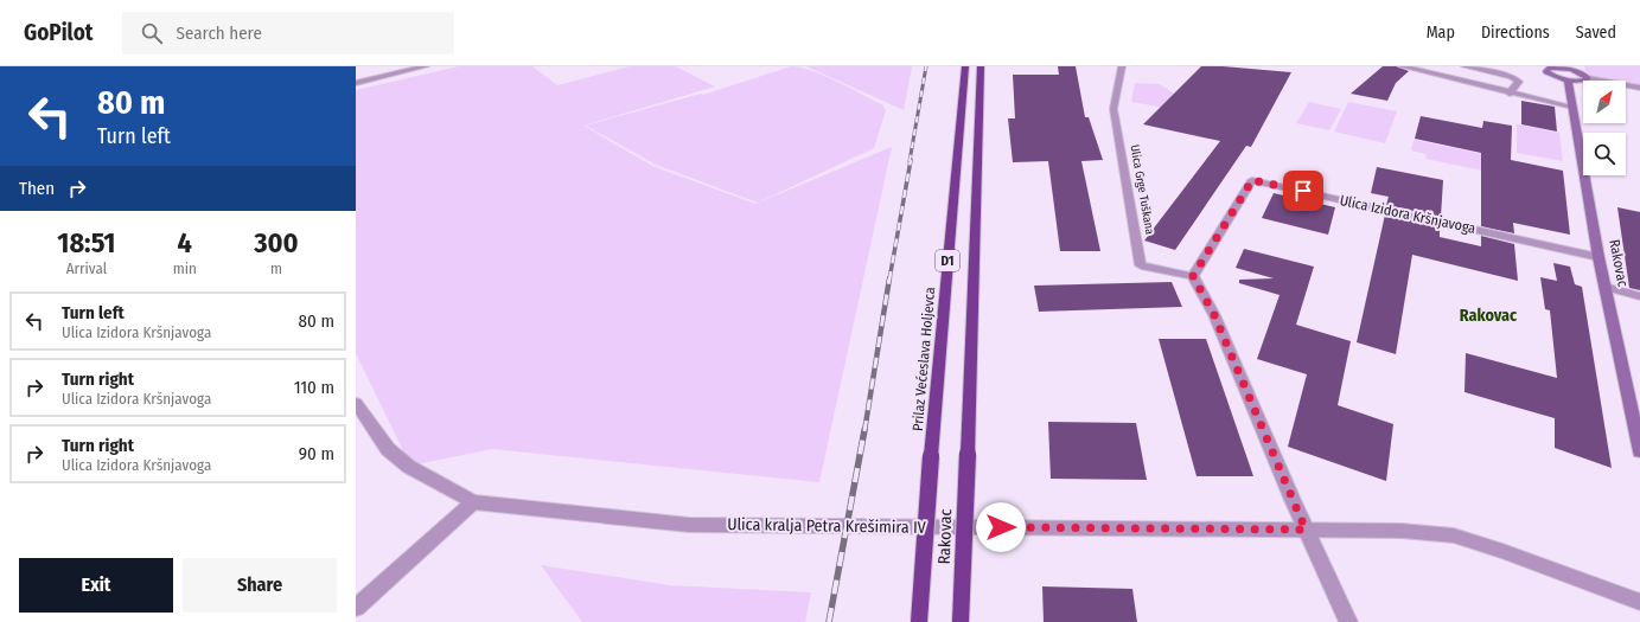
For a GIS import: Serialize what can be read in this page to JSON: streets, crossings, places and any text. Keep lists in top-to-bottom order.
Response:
{
  "streets": {
    "highway": ["D1", "Rakovac", "Prilaz Većeslava Holjevca"],
    "street": ["Ulica Grge Tuškana", "Ulica Izidora Kršnjavoga", "Ulica kralja Petra Krešimira IV"]
  },
  "crossings": [
    ["Ulica Grge Tuškana", "Ulica Izidora Kršnjavoga"],
    ["Ulica Izidora Kršnjavoga", "Rakovac"],
    ["Rakovac", "Prilaz Većeslava Holjevca"]
  ],
  "districts": ["Rakovac"],
  "north": "top right",
  "page": {
    "header": "GoPilot",
    "search": "Search here",
    "nav": ["Map", "Directions", "Saved"],
    "turn": ["80 m", "Turn left"],
    "then": "Then",
    "eta": [
      "18:51",
      "Arrival",
      "4",
      "min",
      "300",
      "m"
    ],
    "list": [
      {
        "name": "Turn left",
        "note": "Ulica Izidora Kršnjavoga",
        "value": "80 m"
      },
      {
        "name": "Turn right",
        "note": "Ulica Izidora Kršnjavoga",
        "value": "110 m"
      },
      {
        "name": "Turn right",
        "note": "Ulica Izidora Kršnjavoga",
        "value": "90 m"
      }
    ],
    "buttons": ["Exit", "Share"]
  }
}
